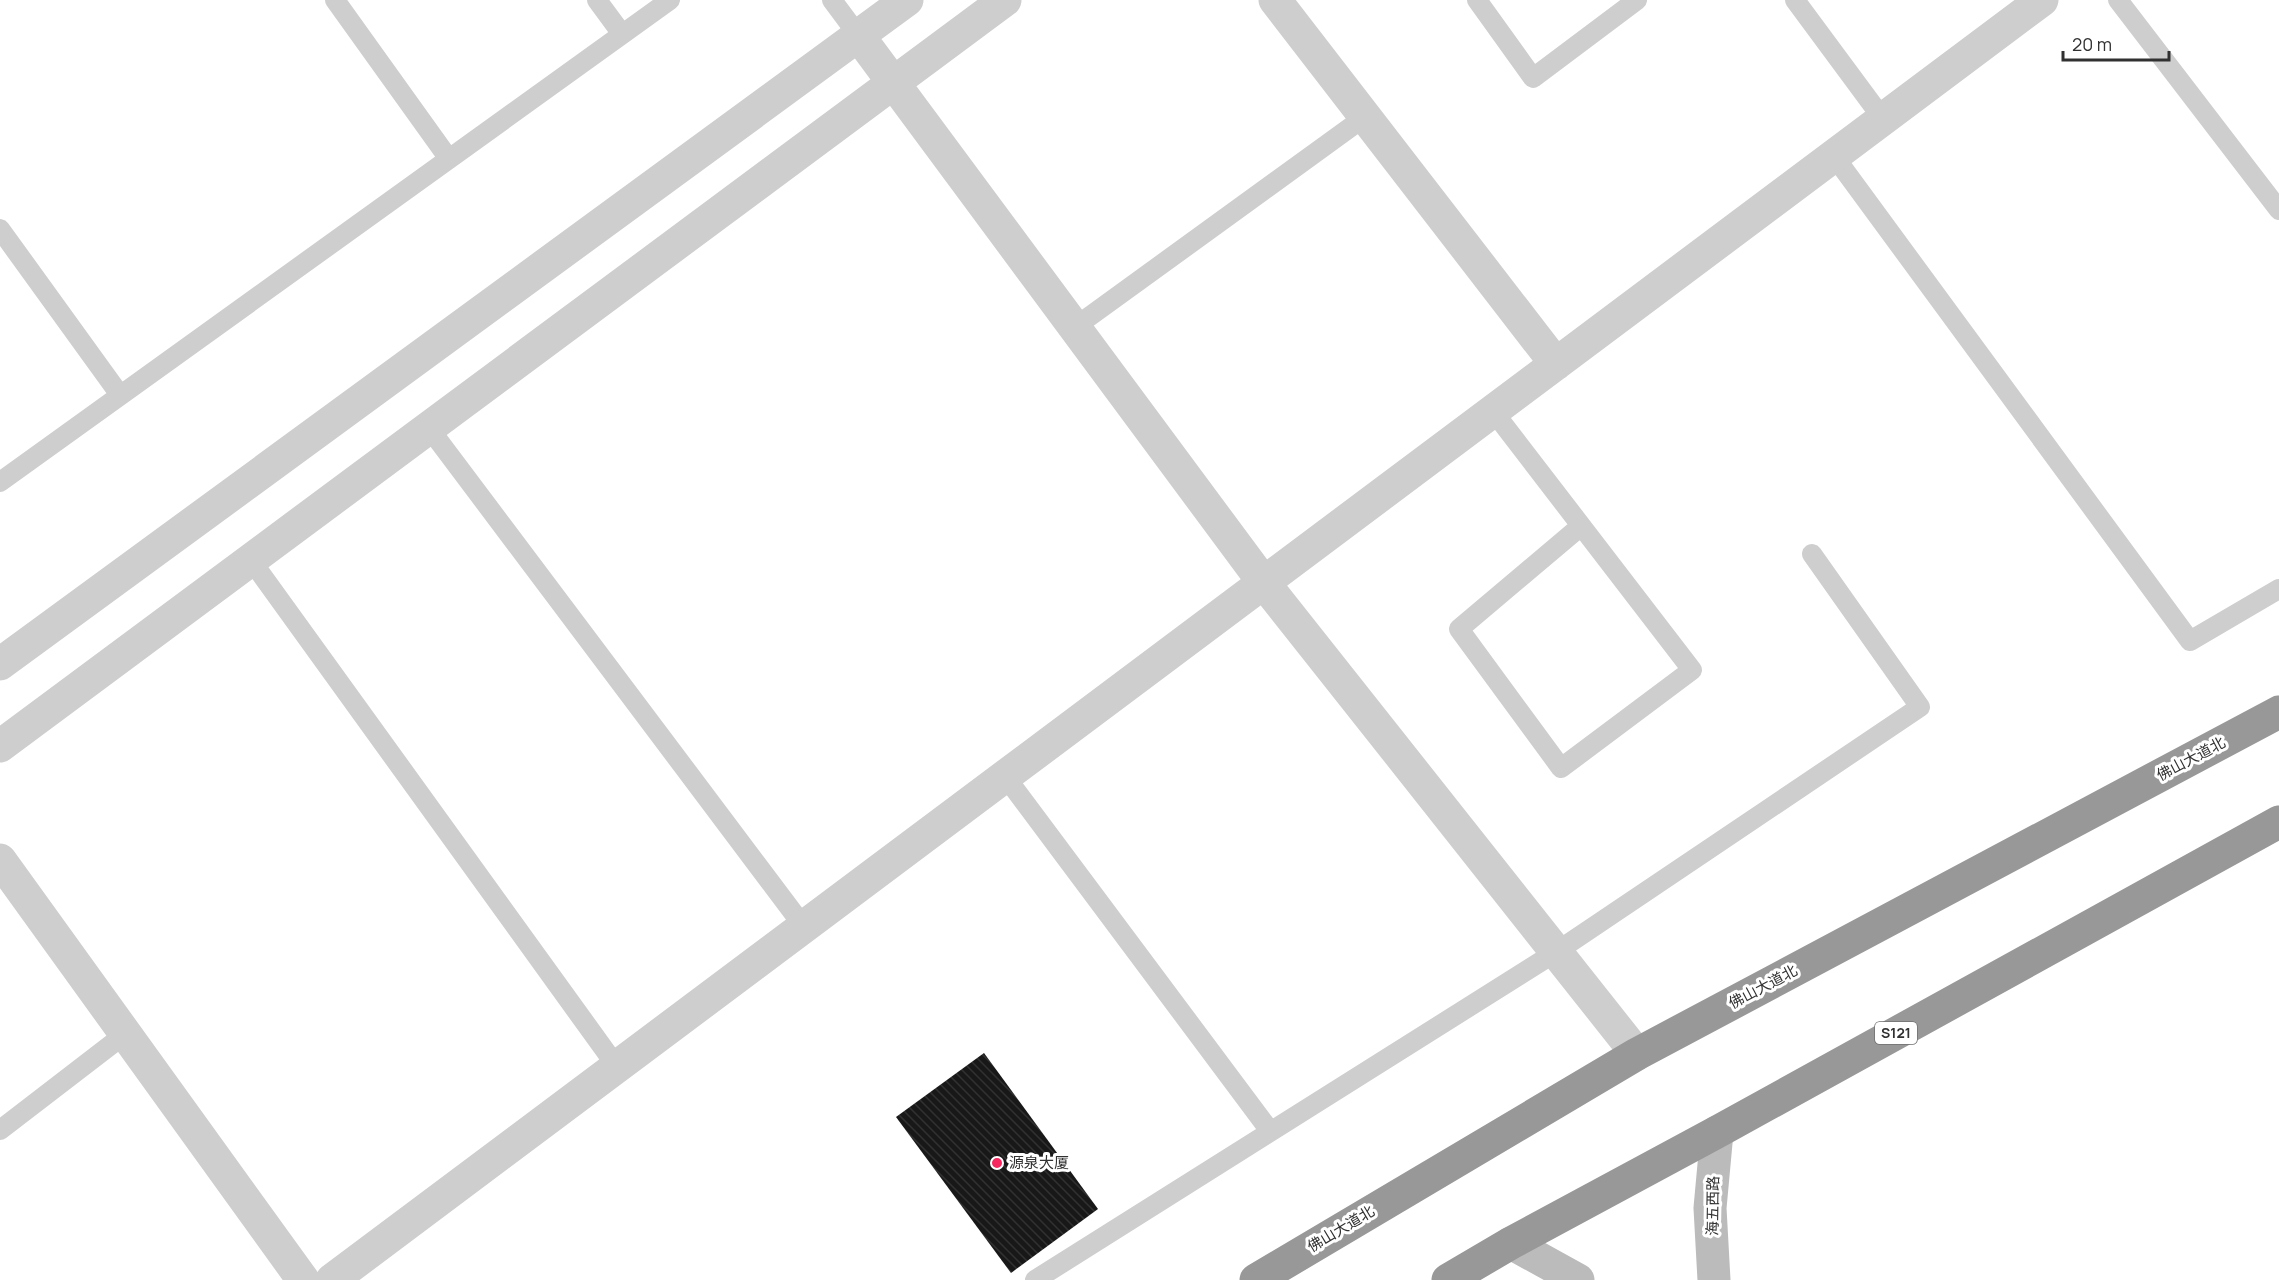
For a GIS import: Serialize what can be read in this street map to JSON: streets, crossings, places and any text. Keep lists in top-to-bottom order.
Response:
{
  "streets": {
    "highway": ["佛山大道北", "S121"],
    "main road": ["海五西路"]
  },
  "crossings": [
    ["S121", "海五西路"]
  ],
  "places": ["源泉大厦"],
  "scale_bar": "20 m"
}
